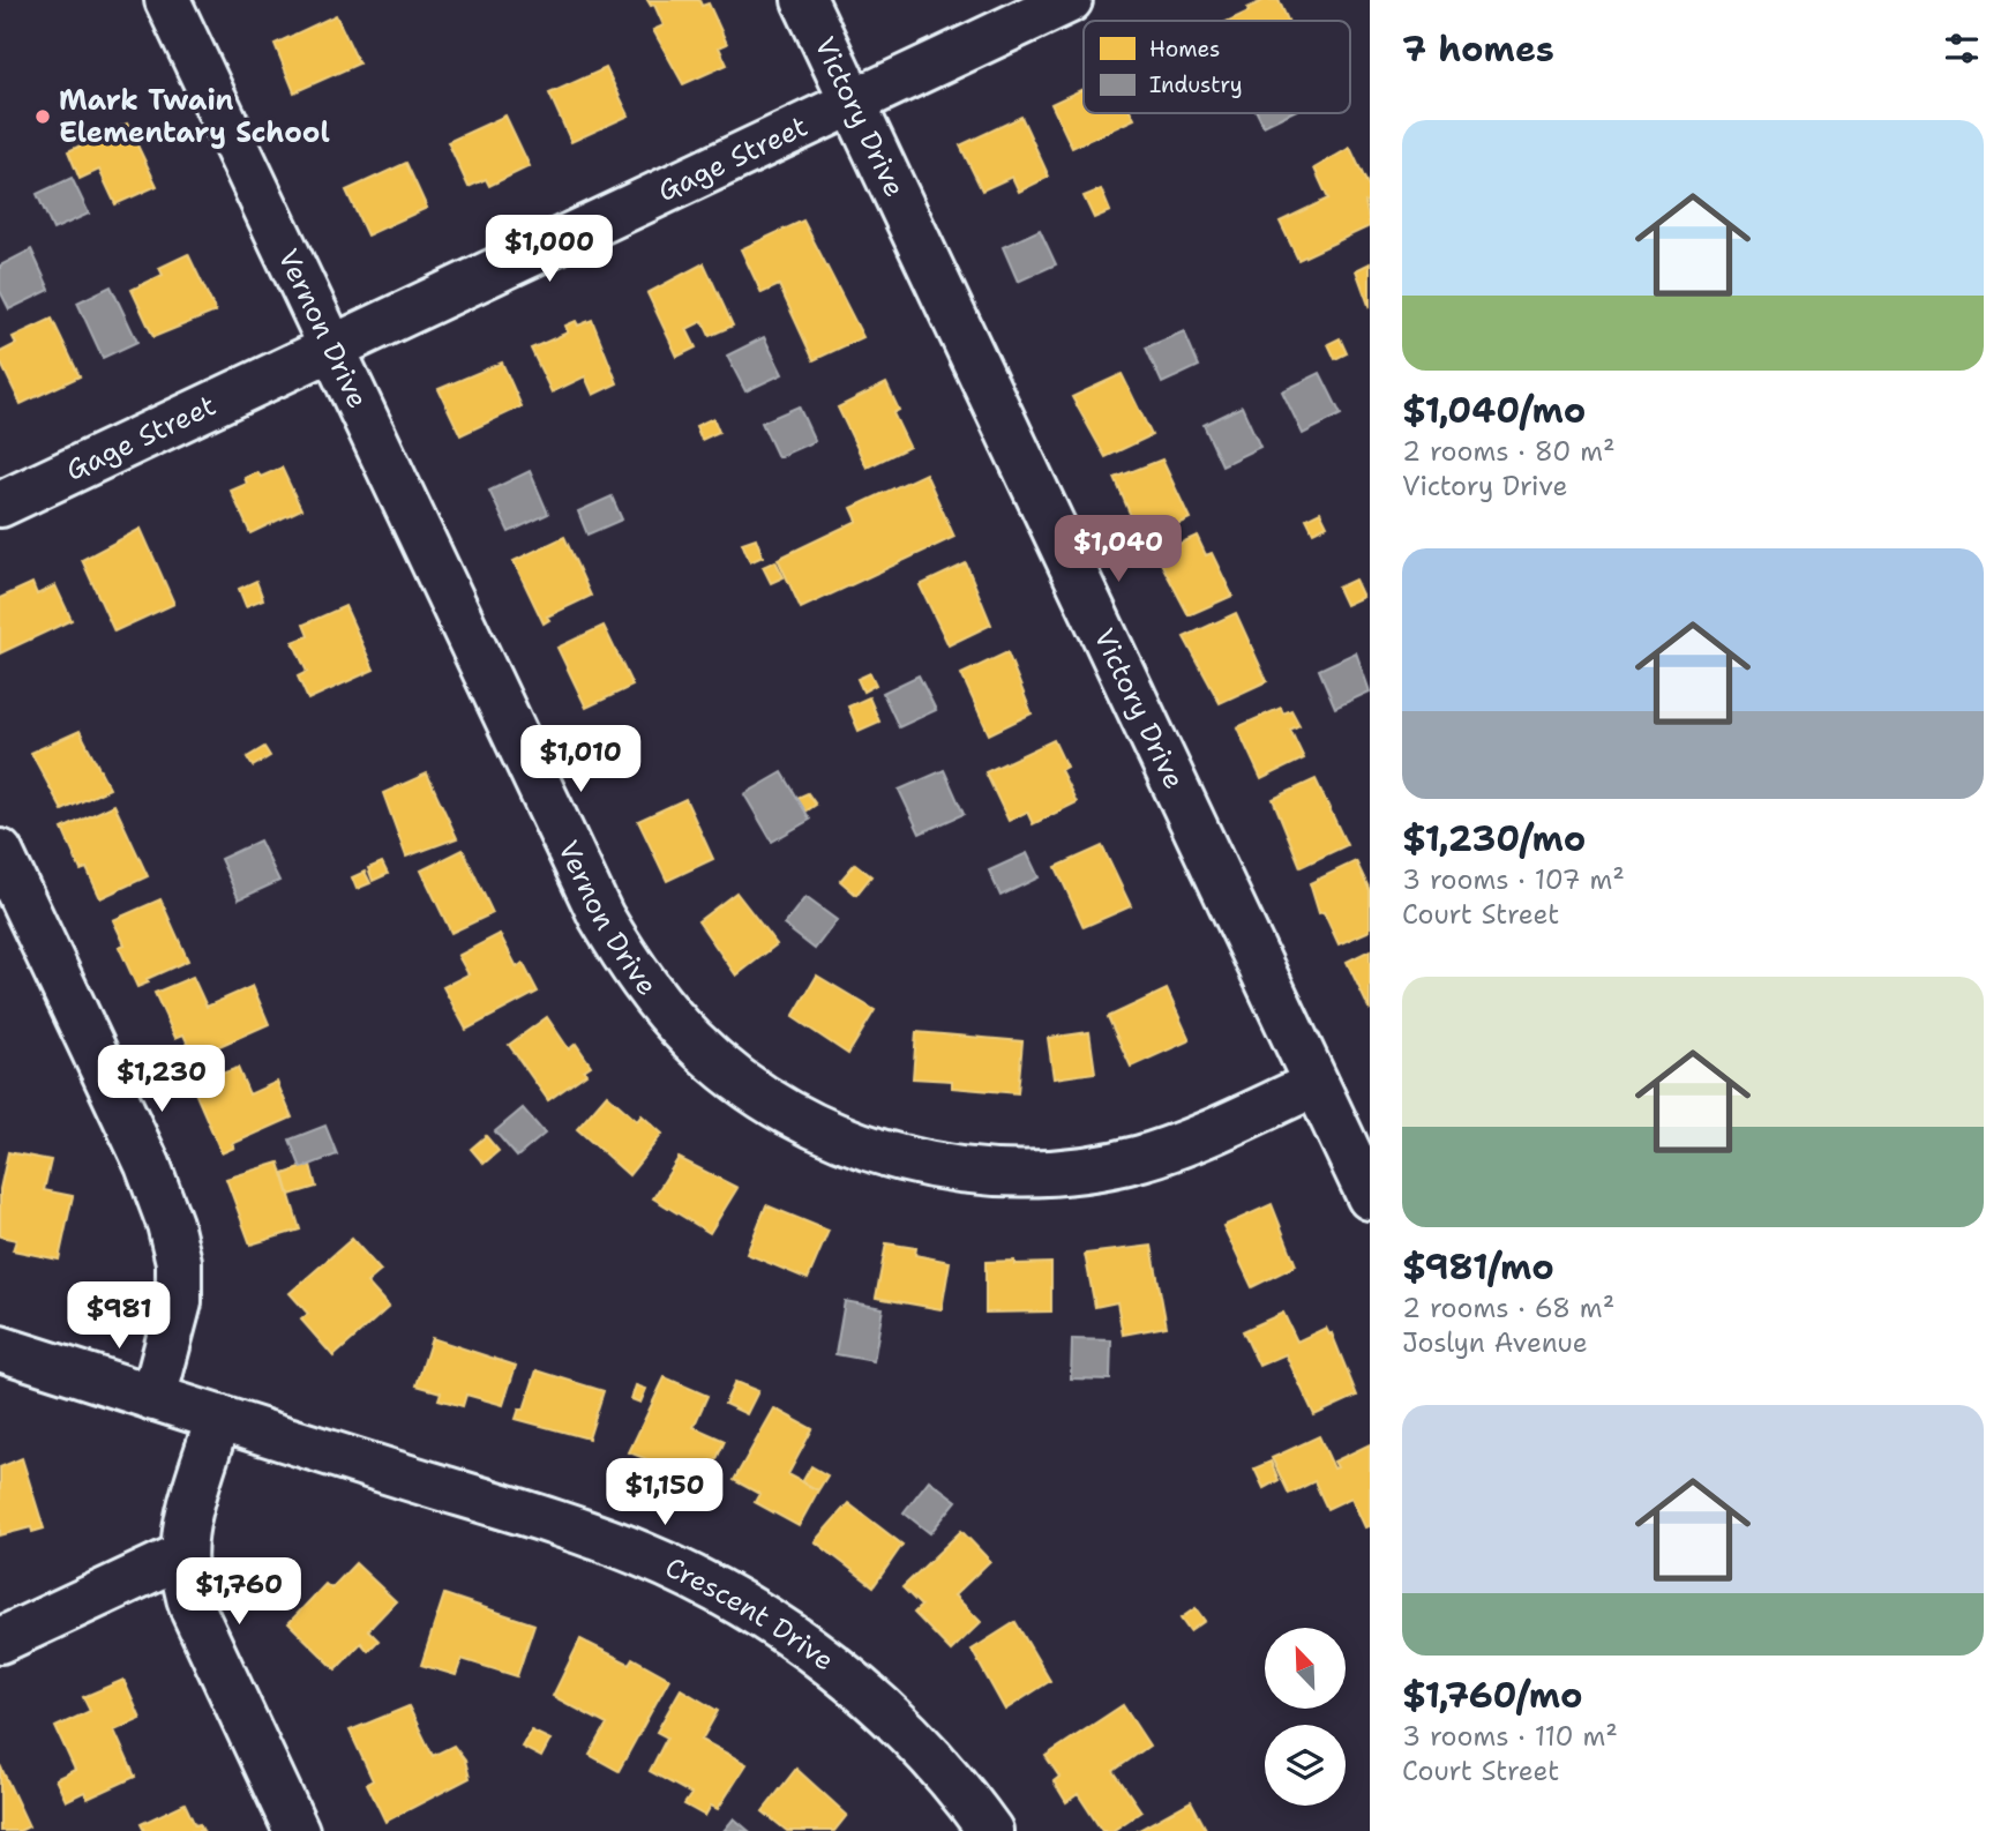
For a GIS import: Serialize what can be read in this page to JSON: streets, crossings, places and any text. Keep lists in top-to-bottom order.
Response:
{
  "streets": {
    "street": [
      "Victory Drive",
      "Gage Street",
      "Vernon Drive",
      "Crescent Drive"
    ]
  },
  "crossings": [
    ["Victory Drive", "Gage Street"],
    ["Victory Drive", "Vernon Drive"],
    ["Gage Street", "Vernon Drive"]
  ],
  "places": ["Mark Twain Elementary School"],
  "legend": ["Homes", "Industry"],
  "north": "top left",
  "page": {
    "heading": "7 homes",
    "list": [
      {
        "name": "$1,040/mo",
        "note": "2 rooms · 80 m² · Victory Drive"
      },
      {
        "name": "$1,230/mo",
        "note": "3 rooms · 107 m² · Court Street"
      },
      {
        "name": "$981/mo",
        "note": "2 rooms · 68 m² · Joslyn Avenue"
      },
      {
        "name": "$1,760/mo",
        "note": "3 rooms · 110 m² · Court Street"
      }
    ],
    "price": [
      "$1,000",
      "$1,040",
      "$1,010",
      "$1,230",
      "$981",
      "$1,150",
      "$1,760"
    ]
  }
}
